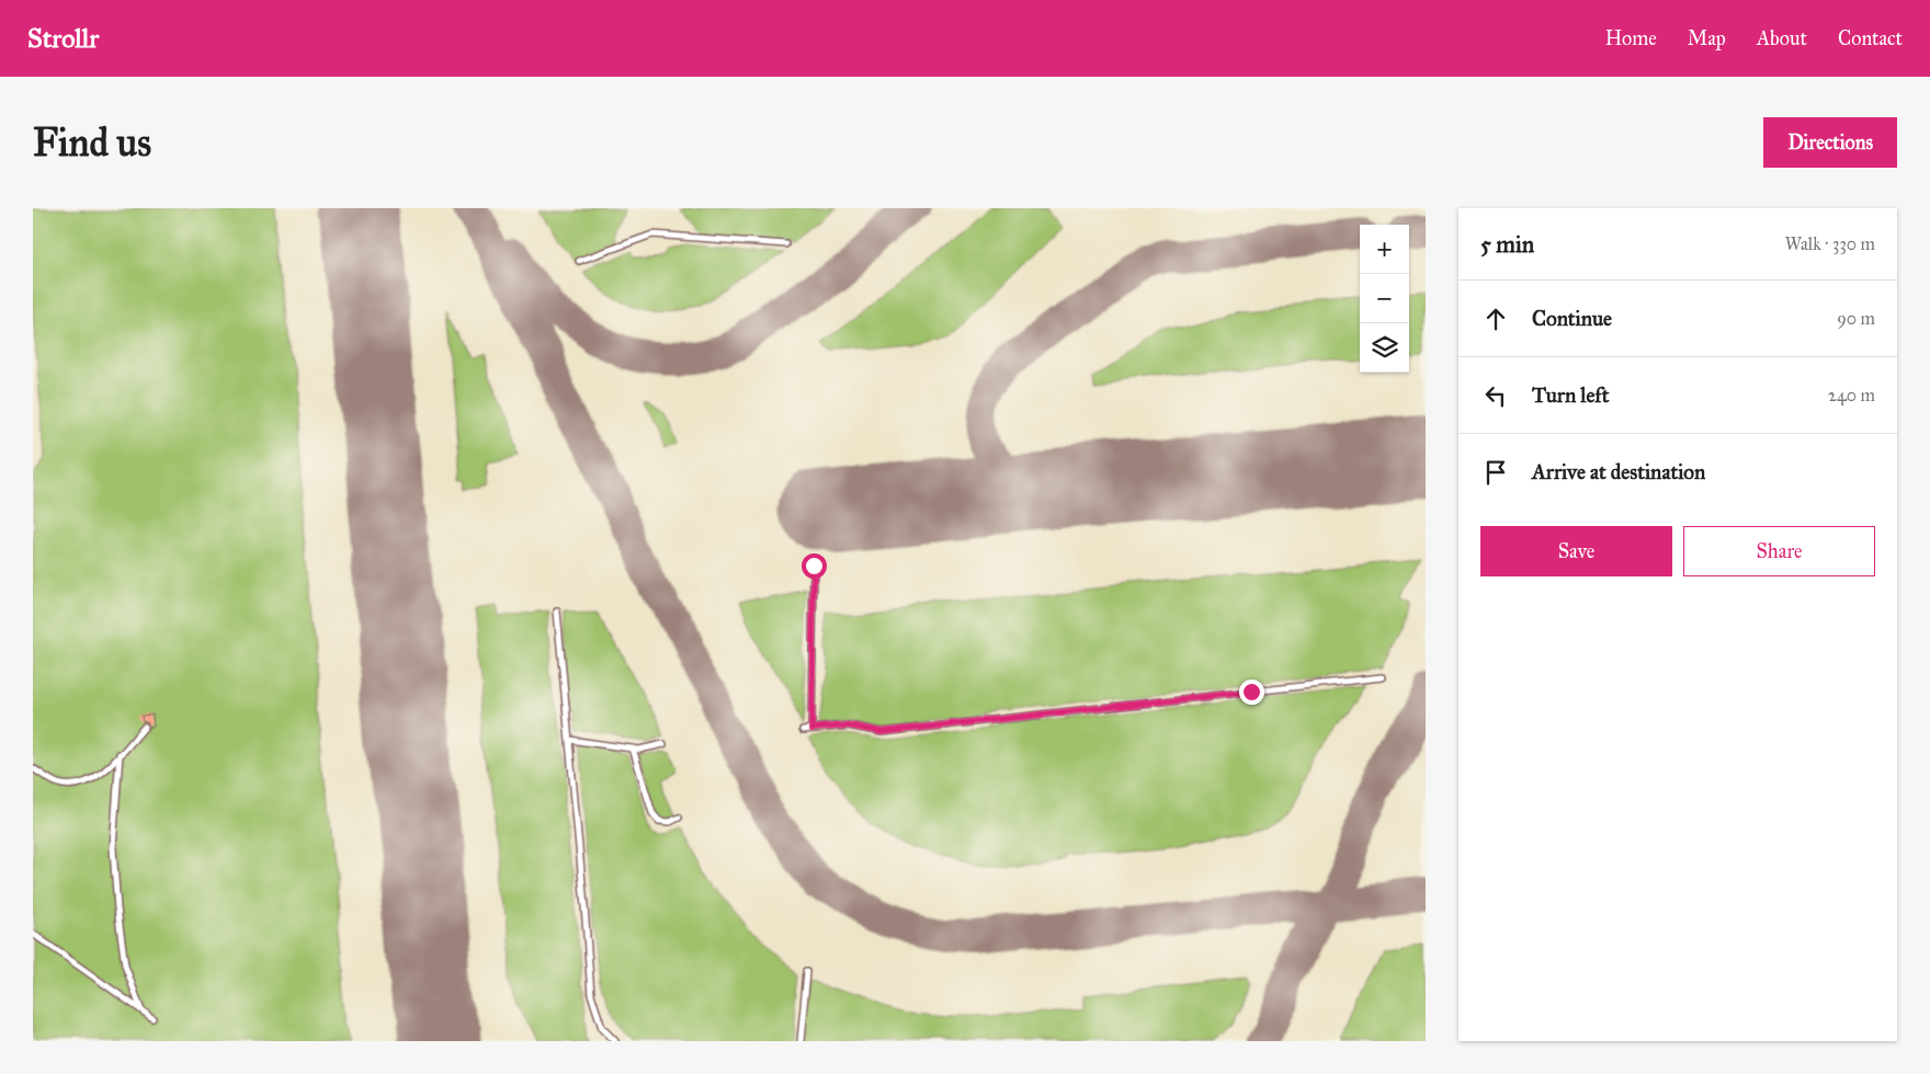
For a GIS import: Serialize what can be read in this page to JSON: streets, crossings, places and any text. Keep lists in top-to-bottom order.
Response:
{
  "page": {
    "header": "Strollr",
    "nav": [
      "Home",
      "Map",
      "About",
      "Contact"
    ],
    "buttons": [
      "Directions",
      ["Save", "Share"]
    ],
    "title": "Find us",
    "heading": ["5 min", "Walk · 330 m"],
    "map_buttons": ["+", "−"],
    "list": [
      ["Continue", "90 m"],
      ["Turn left", "240 m"],
      "Arrive at destination"
    ]
  }
}
